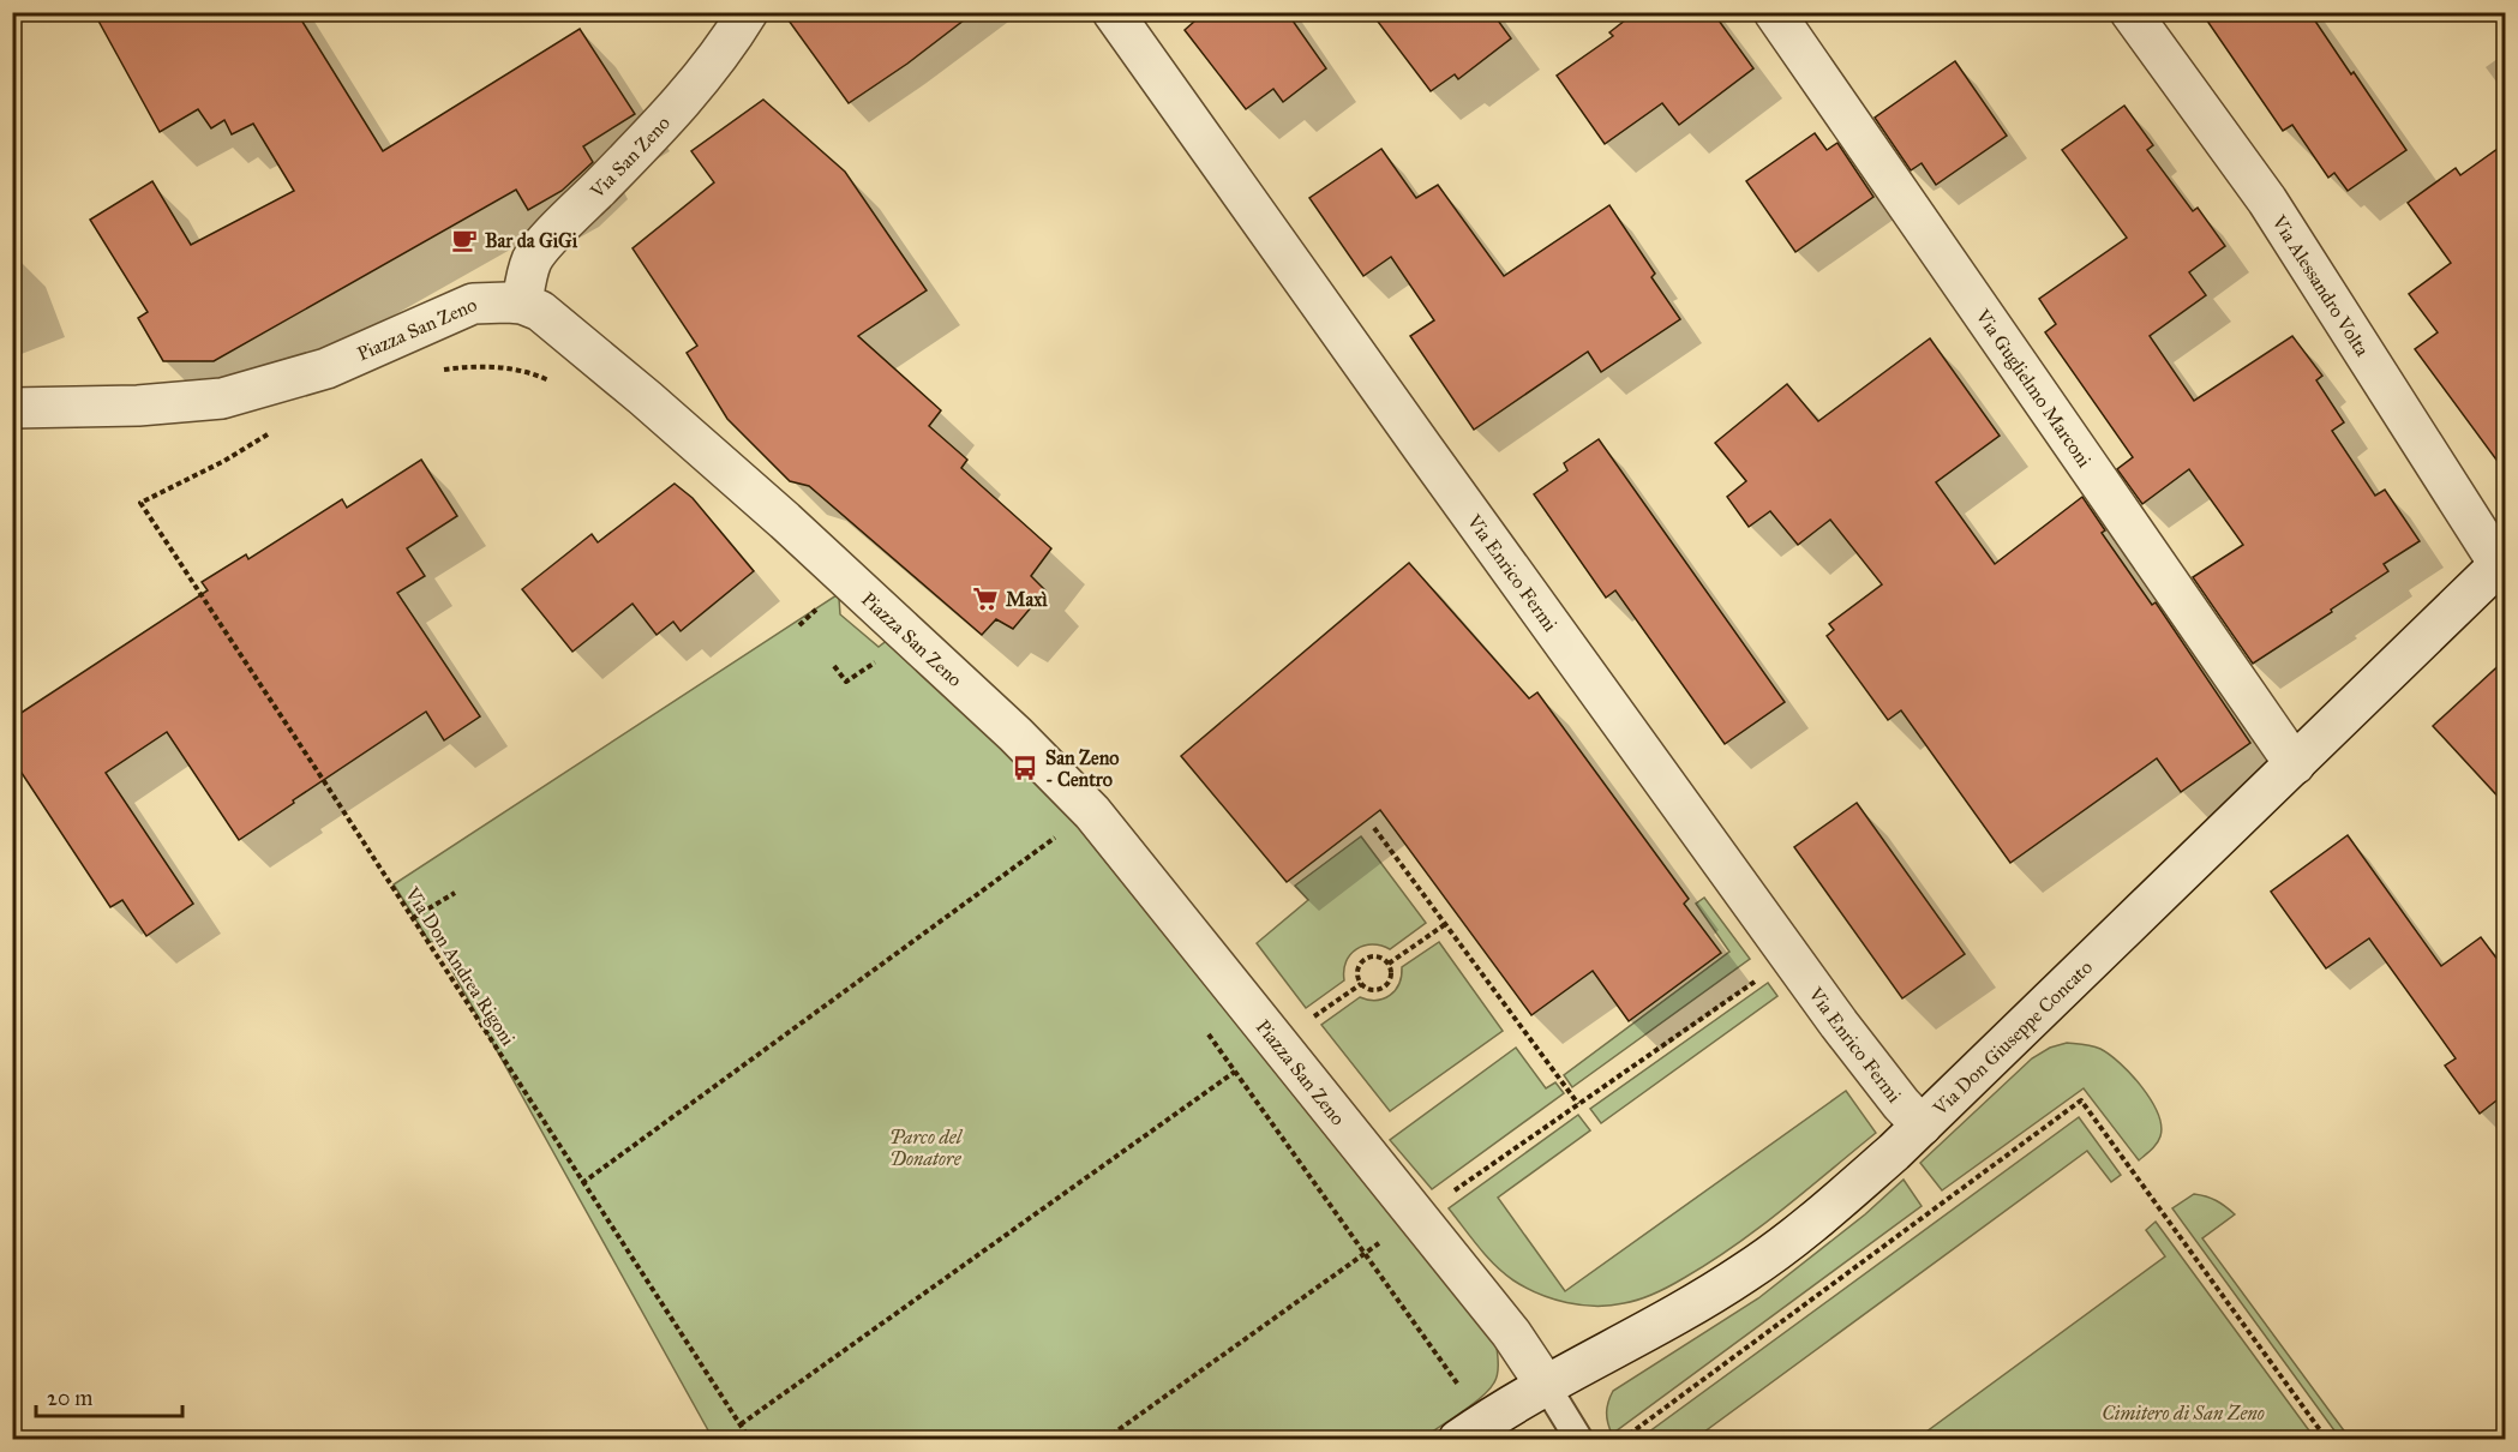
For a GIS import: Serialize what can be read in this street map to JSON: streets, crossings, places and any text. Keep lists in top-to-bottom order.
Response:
{
  "streets": {
    "street": [
      "Via San Zeno",
      "Via Alessandro Volta",
      "Piazza San Zeno",
      "Via Guglielmo Marconi",
      "Via Enrico Fermi",
      "Via Don Giuseppe Concato"
    ],
    "path": ["Via Don Andrea Rigoni"]
  },
  "crossings": [
    ["Via San Zeno", "Piazza San Zeno"],
    ["Via Alessandro Volta", "Via Don Giuseppe Concato"],
    ["Piazza San Zeno", "Via Don Giuseppe Concato"],
    ["Via Guglielmo Marconi", "Via Don Giuseppe Concato"],
    ["Via Enrico Fermi", "Via Don Giuseppe Concato"]
  ],
  "parks": ["Parco del Donatore", "Cimitero di San Zeno"],
  "places": {
    "cafe": ["Bar da GiGi"],
    "supermarket": ["Maxì"],
    "bus stop": ["San Zeno - Centro"]
  },
  "scale_bar": "20 m"
}
